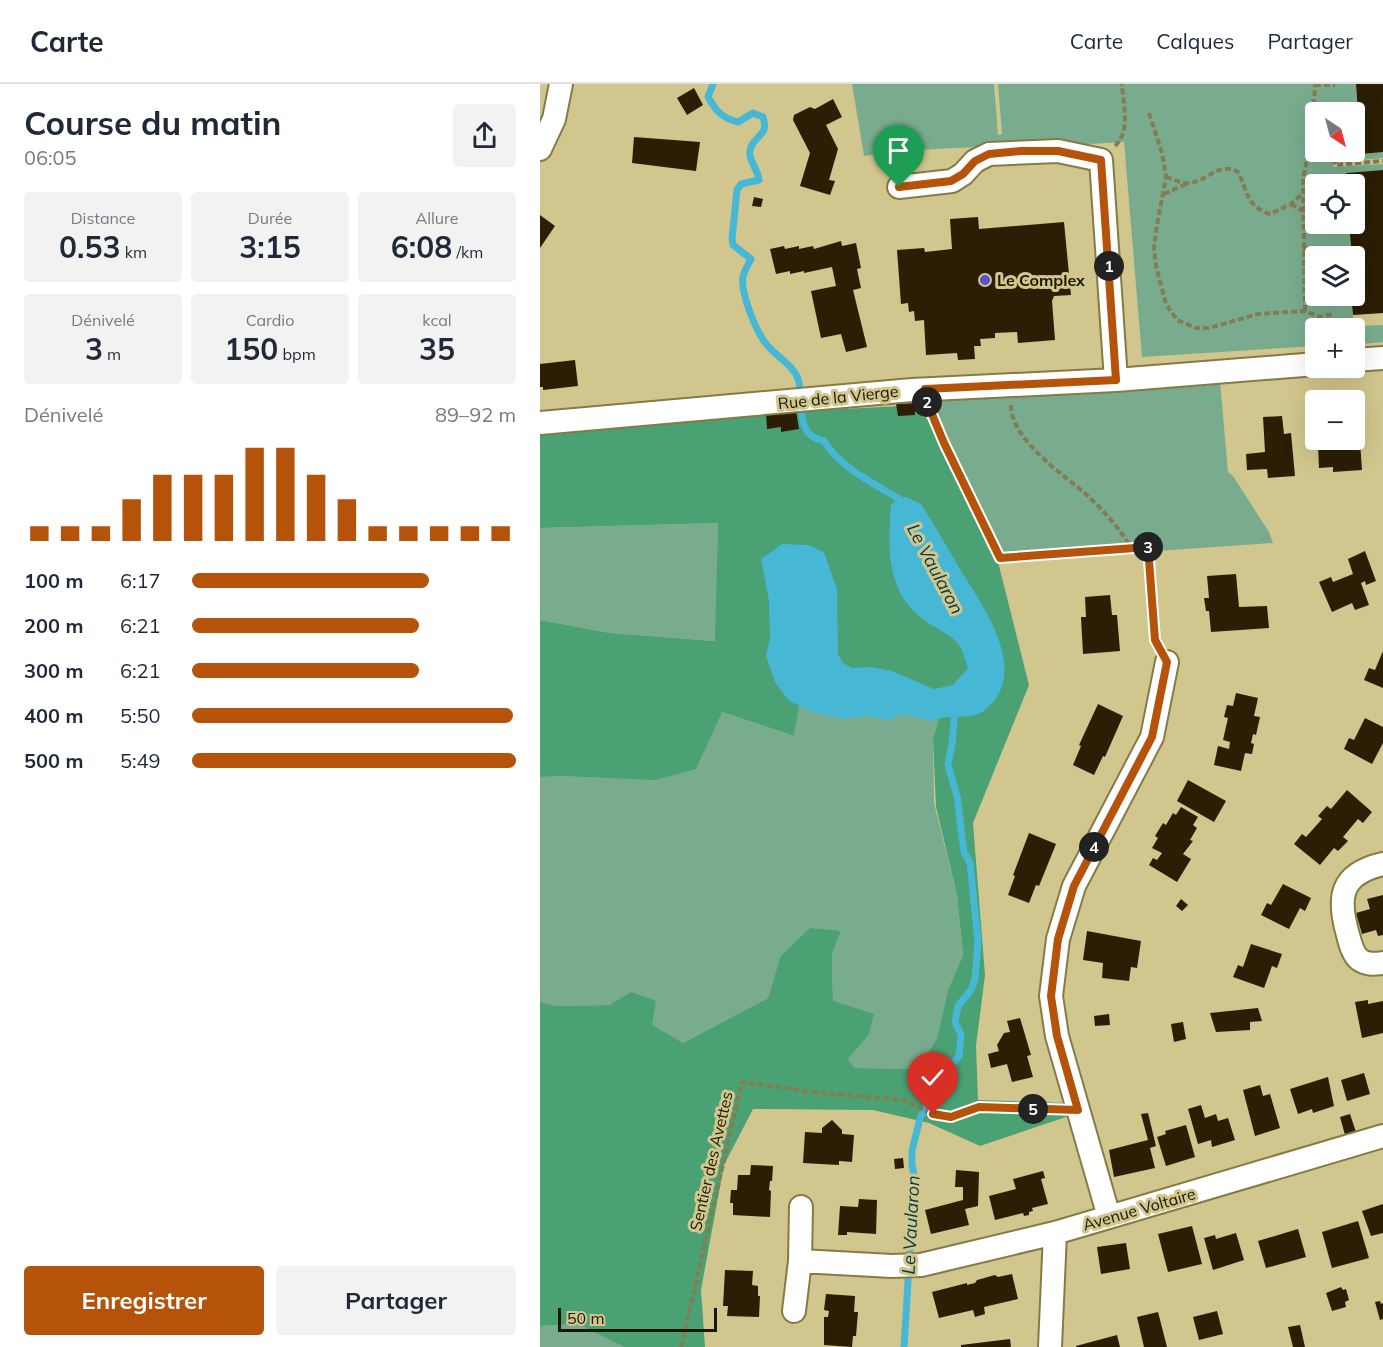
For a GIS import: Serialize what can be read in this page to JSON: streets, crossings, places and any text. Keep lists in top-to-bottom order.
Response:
{
  "streets": {
    "street": ["Rue de la Vierge", "Avenue Voltaire"],
    "path": ["Sentier des Avettes"]
  },
  "water": ["Le Vaularon"],
  "places": ["Le Complex"],
  "scale_bar": "50 m",
  "north": "bottom right",
  "page": {
    "header": "Carte",
    "nav": ["Carte", "Calques", "Partager"],
    "heading": ["Course du matin", "06:05"],
    "map_buttons": ["+", "−"],
    "stats": [
      ["Distance", "0.53 km"],
      ["Durée", "3:15"],
      ["Allure", "6:08 /km"],
      ["Dénivelé", "3 m"],
      ["Cardio", "150 bpm"],
      ["kcal", "35"]
    ],
    "pins": [
      "1",
      "2",
      "3",
      "4",
      "5"
    ],
    "chart": ["Dénivelé", "89–92 m"],
    "list": [
      {
        "name": "100 m",
        "note": "6:17"
      },
      {
        "name": "200 m",
        "note": "6:21"
      },
      {
        "name": "300 m",
        "note": "6:21"
      },
      {
        "name": "400 m",
        "note": "5:50"
      },
      {
        "name": "500 m",
        "note": "5:49"
      }
    ],
    "buttons": ["Enregistrer", "Partager"],
    "scale": "50 m"
  }
}
